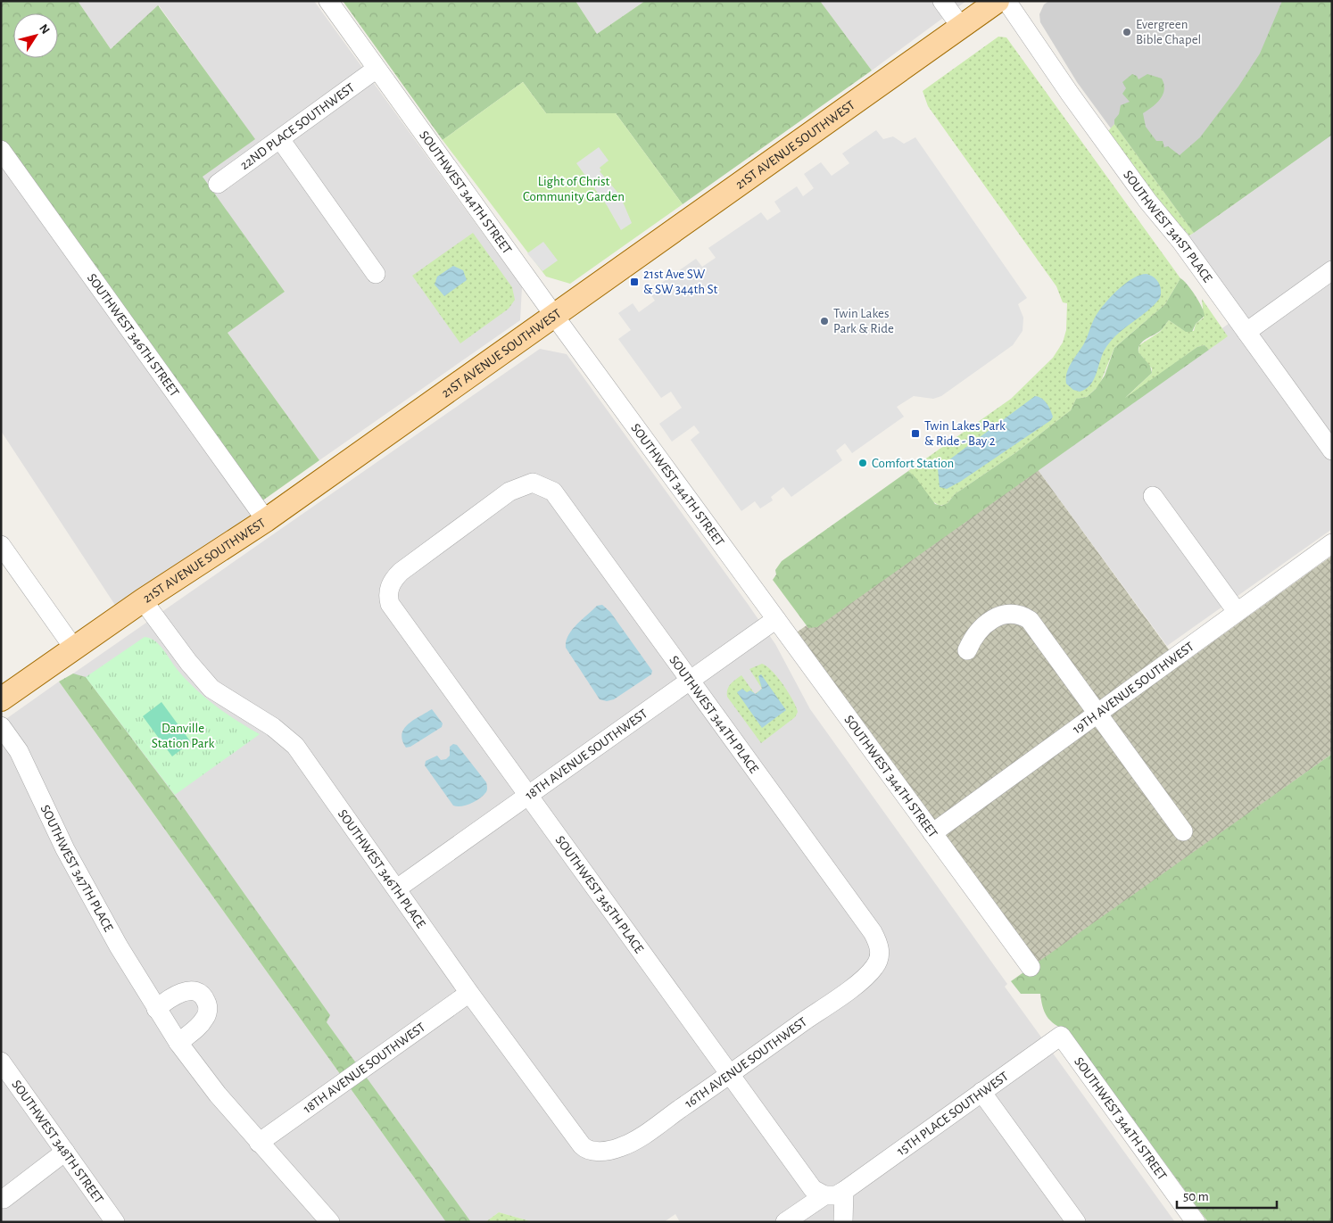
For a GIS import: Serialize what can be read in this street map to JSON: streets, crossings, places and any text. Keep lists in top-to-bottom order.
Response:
{
  "streets": {
    "main road": ["21ST AVENUE SOUTHWEST"],
    "street": [
      "22ND PLACE SOUTHWEST",
      "SOUTHWEST 344TH STREET",
      "SOUTHWEST 341ST PLACE",
      "SOUTHWEST 346TH STREET",
      "19TH AVENUE SOUTHWEST",
      "SOUTHWEST 344TH PLACE",
      "18TH AVENUE SOUTHWEST",
      "SOUTHWEST 347TH PLACE",
      "SOUTHWEST 346TH PLACE",
      "SOUTHWEST 345TH PLACE",
      "16TH AVENUE SOUTHWEST",
      "15TH PLACE SOUTHWEST",
      "SOUTHWEST 348TH STREET"
    ]
  },
  "crossings": [
    ["22ND PLACE SOUTHWEST", "SOUTHWEST 344TH STREET"],
    ["21ST AVENUE SOUTHWEST", "SOUTHWEST 344TH STREET"],
    ["21ST AVENUE SOUTHWEST", "SOUTHWEST 346TH STREET"],
    ["21ST AVENUE SOUTHWEST", "SOUTHWEST 346TH PLACE"],
    ["SOUTHWEST 344TH STREET", "19TH AVENUE SOUTHWEST"],
    ["SOUTHWEST 344TH STREET", "18TH AVENUE SOUTHWEST"],
    ["SOUTHWEST 344TH STREET", "15TH PLACE SOUTHWEST"],
    ["SOUTHWEST 344TH PLACE", "18TH AVENUE SOUTHWEST"],
    ["SOUTHWEST 344TH PLACE", "SOUTHWEST 345TH PLACE"],
    ["SOUTHWEST 344TH PLACE", "16TH AVENUE SOUTHWEST"],
    ["18TH AVENUE SOUTHWEST", "SOUTHWEST 347TH PLACE"],
    ["18TH AVENUE SOUTHWEST", "SOUTHWEST 346TH PLACE"],
    ["18TH AVENUE SOUTHWEST", "SOUTHWEST 345TH PLACE"],
    ["SOUTHWEST 346TH PLACE", "16TH AVENUE SOUTHWEST"],
    ["SOUTHWEST 345TH PLACE", "16TH AVENUE SOUTHWEST"],
    ["SOUTHWEST 345TH PLACE", "15TH PLACE SOUTHWEST"]
  ],
  "parks": ["Light of Christ Community Garden", "Danville Station Park"],
  "places": {
    "other": ["Evergreen Bible Chapel", "Twin Lakes Park & Ride", "Comfort Station"],
    "transit": ["21st Ave SW & SW 344th St", "Twin Lakes Park & Ride - Bay 2"]
  },
  "scale_bar": "50 m",
  "north": "top right"
}
